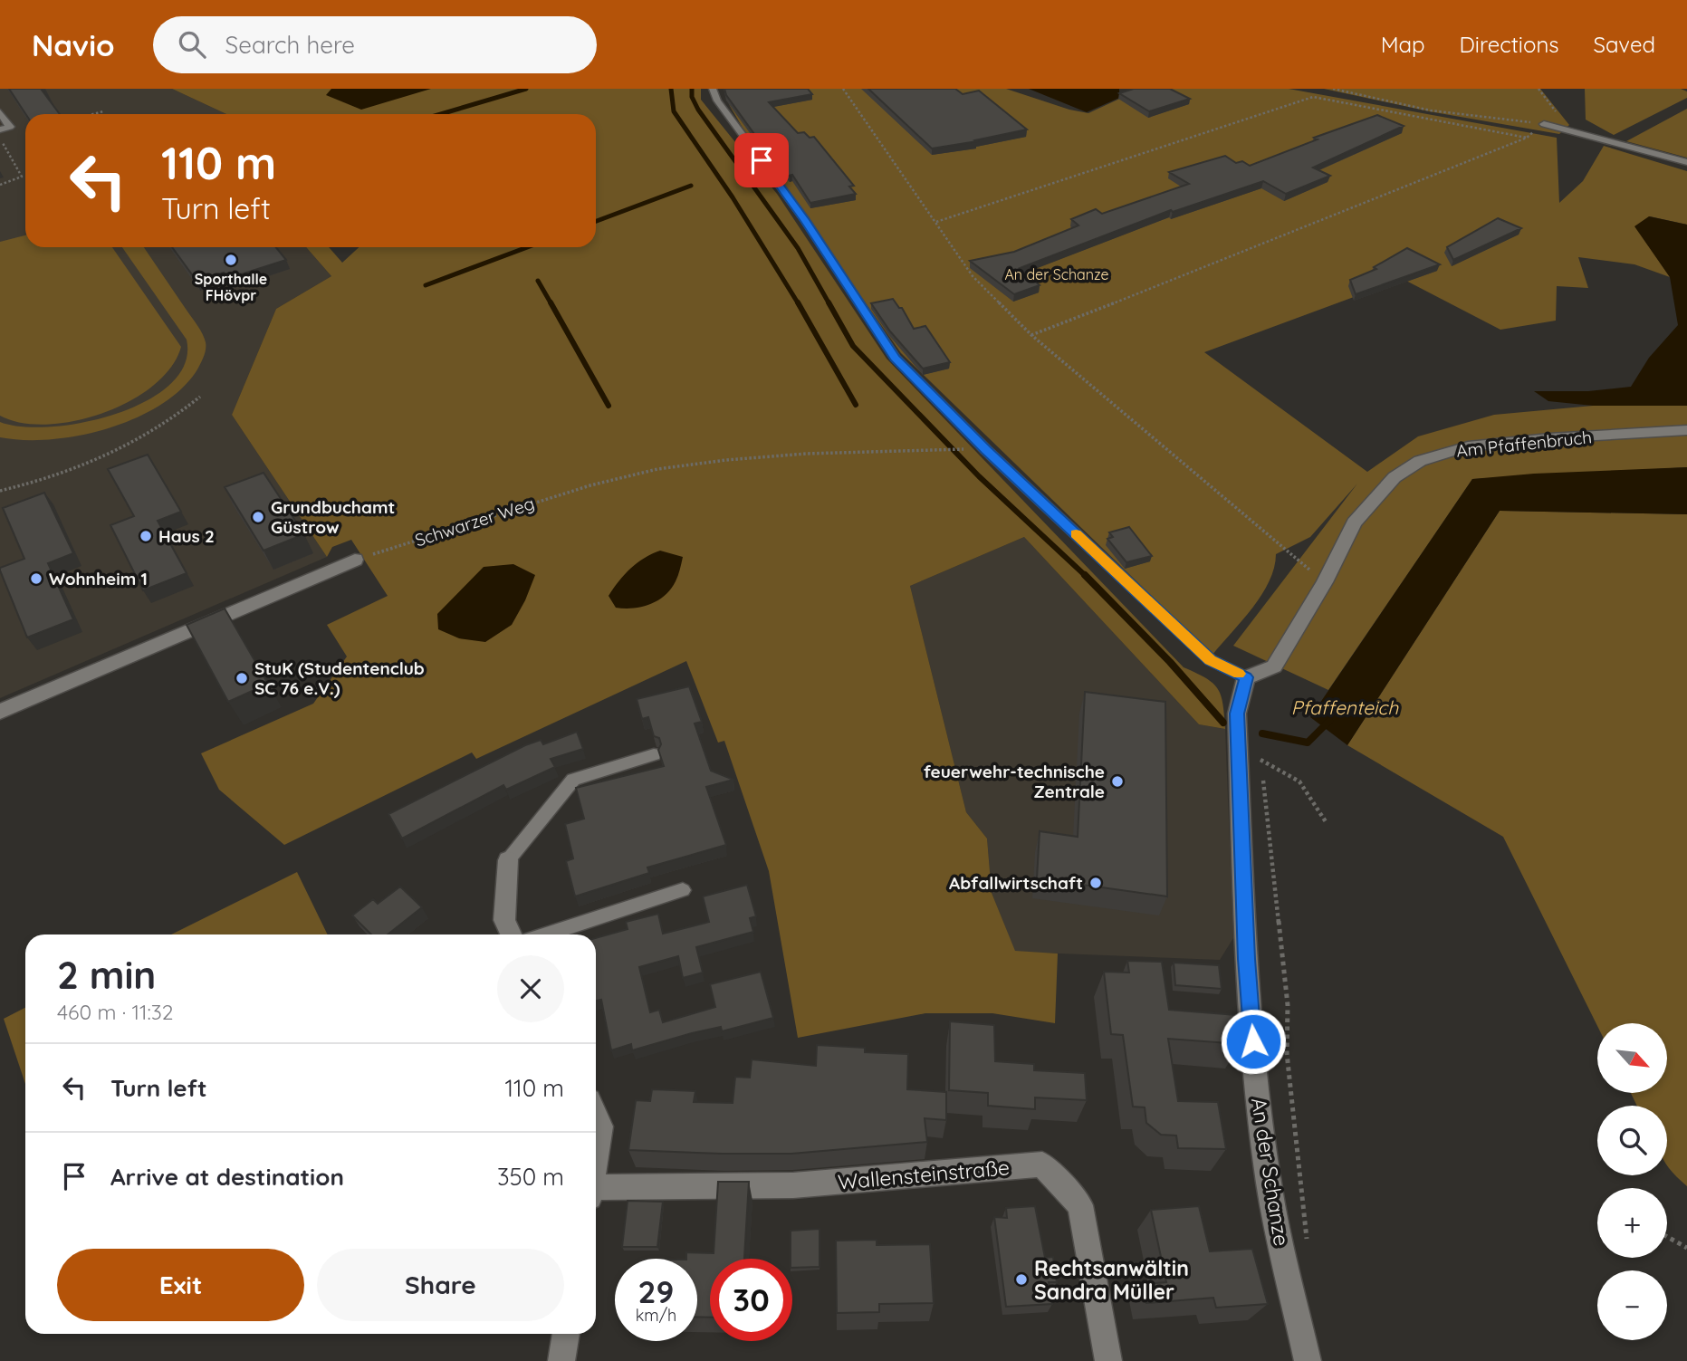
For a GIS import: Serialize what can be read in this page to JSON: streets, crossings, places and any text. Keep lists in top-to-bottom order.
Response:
{
  "streets": {
    "street": ["Am Pfaffenbruch", "An der Schanze", "Wallensteinstraße"],
    "path": ["Schwarzer Weg"]
  },
  "crossings": [
    ["Am Pfaffenbruch", "An der Schanze"]
  ],
  "water": ["Pfaffenteich"],
  "parks": ["An der Schanze"],
  "places": [
    "Sporthalle FHövpr",
    "Grundbuchamt Güstrow",
    "Haus 2",
    "Wohnheim 1",
    "StuK (Studentenclub SC 76 e.V.)",
    "feuerwehr-technische Zentrale",
    "Abfallwirtschaft",
    "Rechtsanwältin Sandra Müller"
  ],
  "north": "bottom right",
  "page": {
    "header": "Navio",
    "search": "Search here",
    "nav": ["Map", "Directions", "Saved"],
    "turn": ["110 m", "Turn left"],
    "heading": ["2 min", "460 m · 11:32"],
    "map_buttons": ["+", "−"],
    "list": [
      {
        "name": "Turn left",
        "value": "110 m"
      },
      {
        "name": "Arrive at destination",
        "value": "350 m"
      }
    ],
    "buttons": ["Exit", "Share"],
    "speed": "29 km/h",
    "limit": "30"
  }
}
